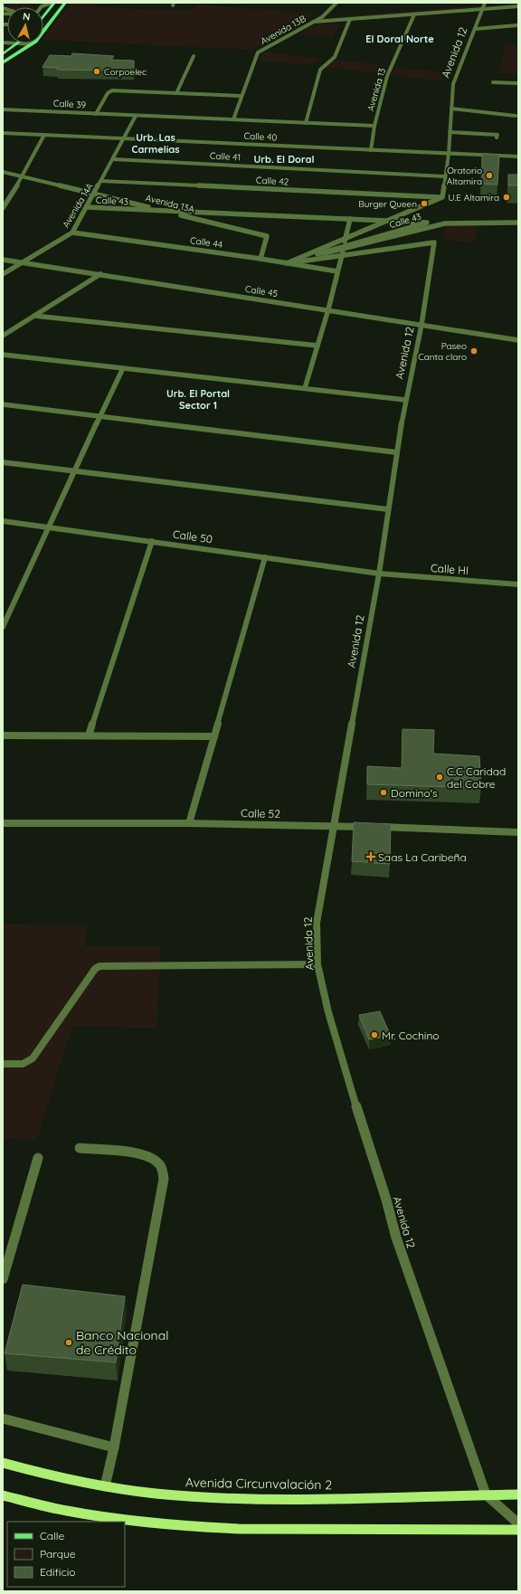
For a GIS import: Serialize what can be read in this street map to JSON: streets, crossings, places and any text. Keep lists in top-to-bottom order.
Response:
{
  "streets": {
    "main road": ["Avenida Circunvalación 2"],
    "street": [
      "Avenida 13B",
      "Avenida 12",
      "Avenida 13",
      "Calle 39",
      "Calle 40",
      "Calle 41",
      "Calle 42",
      "Calle 43",
      "Avenida 13A",
      "Avenida 14A",
      "Calle 44",
      "Calle 45",
      "Calle 50",
      "Calle HI",
      "Calle 52"
    ]
  },
  "crossings": [
    ["Avenida 13B", "Calle 39"],
    ["Avenida 12", "Calle 40"],
    ["Avenida 12", "Calle 41"],
    ["Avenida 12", "Calle 42"],
    ["Avenida 12", "Calle 43"],
    ["Avenida 12", "Calle 44"],
    ["Avenida 12", "Calle 45"],
    ["Avenida 12", "Calle 50"],
    ["Avenida 12", "Calle HI"],
    ["Avenida 12", "Calle 52"],
    ["Avenida 12", "Avenida Circunvalación 2"],
    ["Avenida 13", "Calle 39"],
    ["Avenida 13", "Calle 40"],
    ["Calle 39", "Avenida 14A"],
    ["Calle 40", "Avenida 14A"],
    ["Calle 41", "Avenida 14A"],
    ["Calle 42", "Avenida 14A"],
    ["Calle 43", "Avenida 14A"],
    ["Calle 43", "Calle 44"],
    ["Avenida 13A", "Calle 44"],
    ["Avenida 14A", "Calle 44"],
    ["Avenida 14A", "Calle 45"],
    ["Calle 50", "Calle HI"]
  ],
  "districts": [
    "El Doral Norte",
    "Urb. Las Carmelias",
    "Urb. El Doral",
    "Urb. El Portal Sector 1"
  ],
  "places": {
    "other": [
      "Corpoelec",
      "Oratorio Altamira",
      "U.E Altamira",
      "Burger Queen",
      "Paseo Canta claro",
      "C.C Caridad del Cobre",
      "Domino's",
      "Mr. Cochino",
      "Banco Nacional de Crédito"
    ],
    "health": ["Saas La Caribeña"]
  },
  "legend": ["Calle", "Parque", "Edificio"],
  "north": "top"
}
